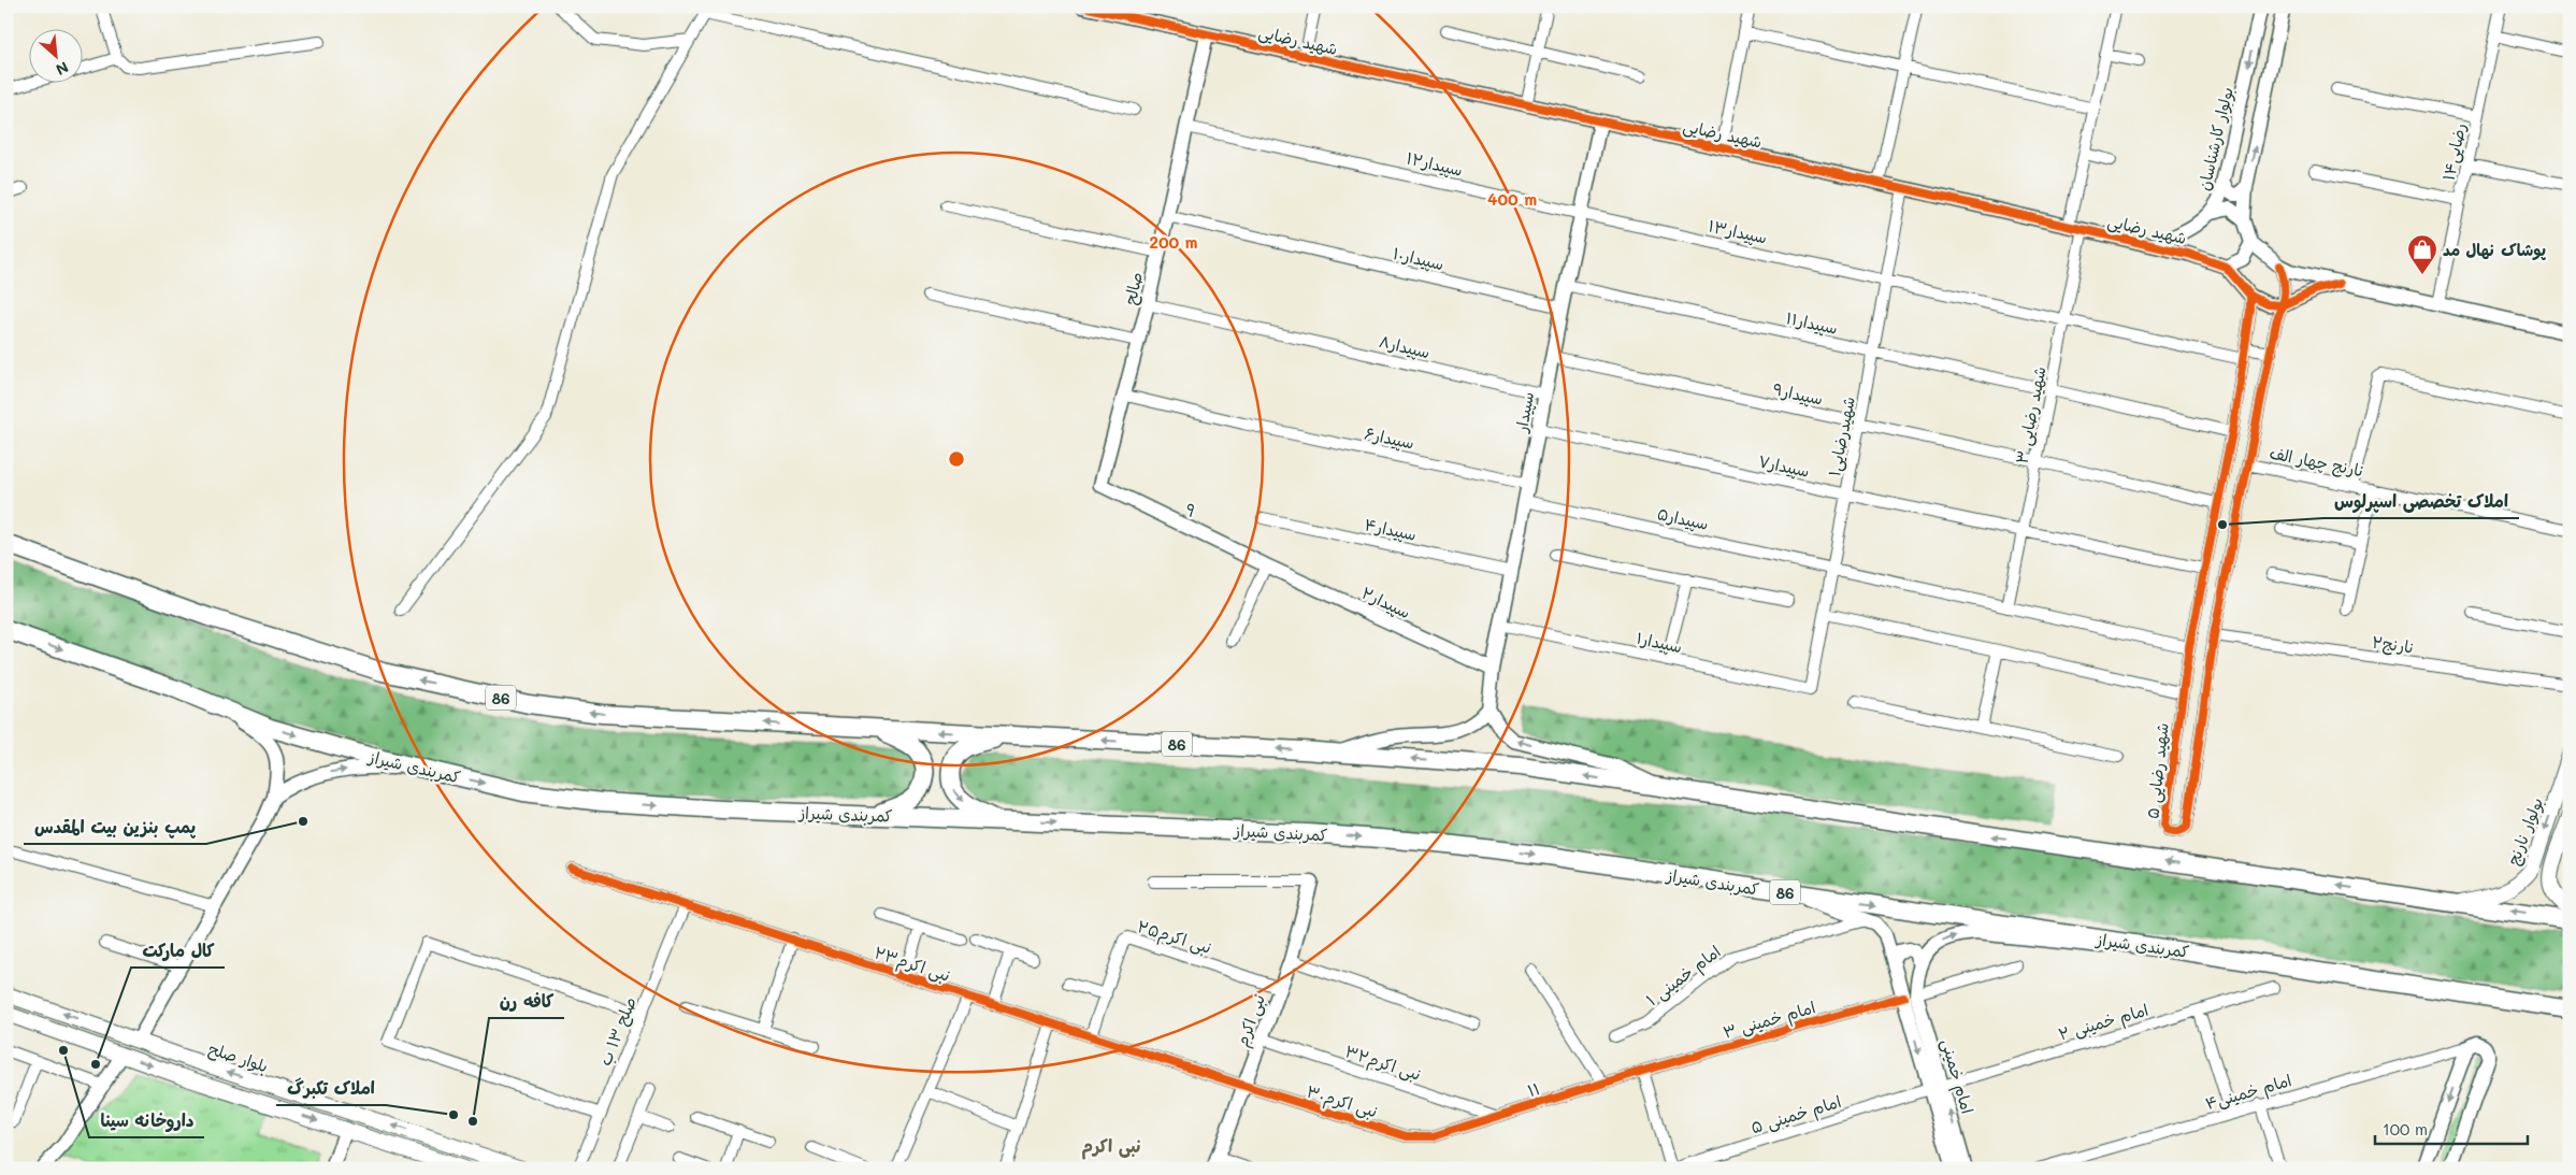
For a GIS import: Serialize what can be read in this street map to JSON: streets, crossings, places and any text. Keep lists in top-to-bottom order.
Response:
{
  "streets": {
    "highway": ["86", "کمربندی شیراز"],
    "main road": ["بولوار نارنج", "بلوار صلح"],
    "street": [
      "شهید رضایی",
      "بولوار کارشناسان",
      "رضایی۱۴",
      "سپیدار۱۲",
      "سپیدار۱۳",
      "سپیدار۱۰",
      "صالح",
      "سپیدار۱۱",
      "سپیدار۸",
      "سپیدار۹",
      "سپیدار",
      "شهید رضایی ۳",
      "شهیدرضایی۱",
      "سپیدار۶",
      "نارنج چهار الف",
      "سپیدار۷",
      "۹",
      "سپیدار۵",
      "سپیدار۴",
      "سپیدار۲",
      "سپیدار۱",
      "نارنج۲",
      "شهید رضایی ۵",
      "نبی اکرم۲۵",
      "نبی اکرم۲۳",
      "امام خمینی ۱",
      "امام خمینی ۳",
      "نبی اکرم",
      "امام خمینی ۲",
      "صلح ۱۳ ب",
      "نبی اکرم۳۲",
      "امام خمینی",
      "۱۱",
      "امام خمینی۴",
      "نبی اکرم۳۰",
      "امام خمینی ۵"
    ]
  },
  "crossings": [
    ["شهید رضایی", "بولوار کارشناسان"],
    ["شهید رضایی", "صالح"],
    ["شهید رضایی", "سپیدار"],
    ["شهید رضایی", "شهید رضایی ۳"],
    ["شهید رضایی", "شهیدرضایی۱"],
    ["سپیدار۱۲", "سپیدار۱۳"],
    ["سپیدار۱۲", "صالح"],
    ["سپیدار۱۲", "سپیدار"],
    ["سپیدار۱۳", "سپیدار"],
    ["سپیدار۱۳", "شهید رضایی ۳"],
    ["سپیدار۱۳", "شهیدرضایی۱"],
    ["سپیدار۱۳", "شهید رضایی ۵"],
    ["سپیدار۱۰", "صالح"],
    ["سپیدار۱۰", "سپیدار"],
    ["صالح", "سپیدار۸"],
    ["صالح", "سپیدار۶"],
    ["صالح", "۹"],
    ["سپیدار۱۱", "سپیدار"],
    ["سپیدار۱۱", "شهید رضایی ۳"],
    ["سپیدار۱۱", "شهیدرضایی۱"],
    ["سپیدار۱۱", "شهید رضایی ۵"],
    ["سپیدار۸", "سپیدار"],
    ["سپیدار۹", "سپیدار"],
    ["سپیدار۹", "شهید رضایی ۳"],
    ["سپیدار۹", "شهیدرضایی۱"],
    ["سپیدار۹", "شهید رضایی ۵"],
    ["سپیدار", "سپیدار۶"],
    ["سپیدار", "سپیدار۷"],
    ["سپیدار", "سپیدار۵"],
    ["سپیدار", "سپیدار۴"],
    ["سپیدار", "سپیدار۲"],
    ["سپیدار", "سپیدار۱"],
    ["شهید رضایی ۳", "سپیدار۷"],
    ["شهید رضایی ۳", "سپیدار۵"],
    ["شهیدرضایی۱", "سپیدار۷"],
    ["شهیدرضایی۱", "سپیدار۵"],
    ["شهیدرضایی۱", "سپیدار۱"],
    ["نارنج چهار الف", "شهید رضایی ۵"],
    ["سپیدار۷", "شهید رضایی ۵"],
    ["۹", "سپیدار۲"],
    ["سپیدار۵", "شهید رضایی ۵"],
    ["نارنج۲", "شهید رضایی ۵"],
    ["86", "بولوار نارنج"],
    ["کمربندی شیراز", "امام خمینی"],
    ["نبی اکرم۲۵", "نبی اکرم۲۳"],
    ["نبی اکرم۲۵", "نبی اکرم"],
    ["نبی اکرم۲۳", "نبی اکرم"],
    ["نبی اکرم۲۳", "صلح ۱۳ ب"],
    ["نبی اکرم۲۳", "نبی اکرم۳۰"],
    ["امام خمینی ۱", "امام خمینی"],
    ["امام خمینی ۳", "امام خمینی"],
    ["امام خمینی ۳", "۱۱"],
    ["نبی اکرم", "نبی اکرم۳۲"],
    ["نبی اکرم", "نبی اکرم۳۰"],
    ["امام خمینی ۲", "امام خمینی"],
    ["امام خمینی ۲", "امام خمینی ۵"],
    ["نبی اکرم۳۲", "۱۱"],
    ["امام خمینی", "امام خمینی ۵"],
    ["۱۱", "نبی اکرم۳۰"]
  ],
  "districts": ["نبی اکرم"],
  "places": {
    "shop": ["پوشاک نهال مد"],
    "other": [
      "املاک تخصصی اسپرلوس",
      "پمپ بنزین بیت المقدس",
      "داروخانه سینا",
      "کال مارکت",
      "املاک تکبرگ",
      "کافه رن"
    ]
  },
  "scale_bar": "100 m",
  "north": "bottom right",
  "rings": ["400 m", "200 m"]
}
